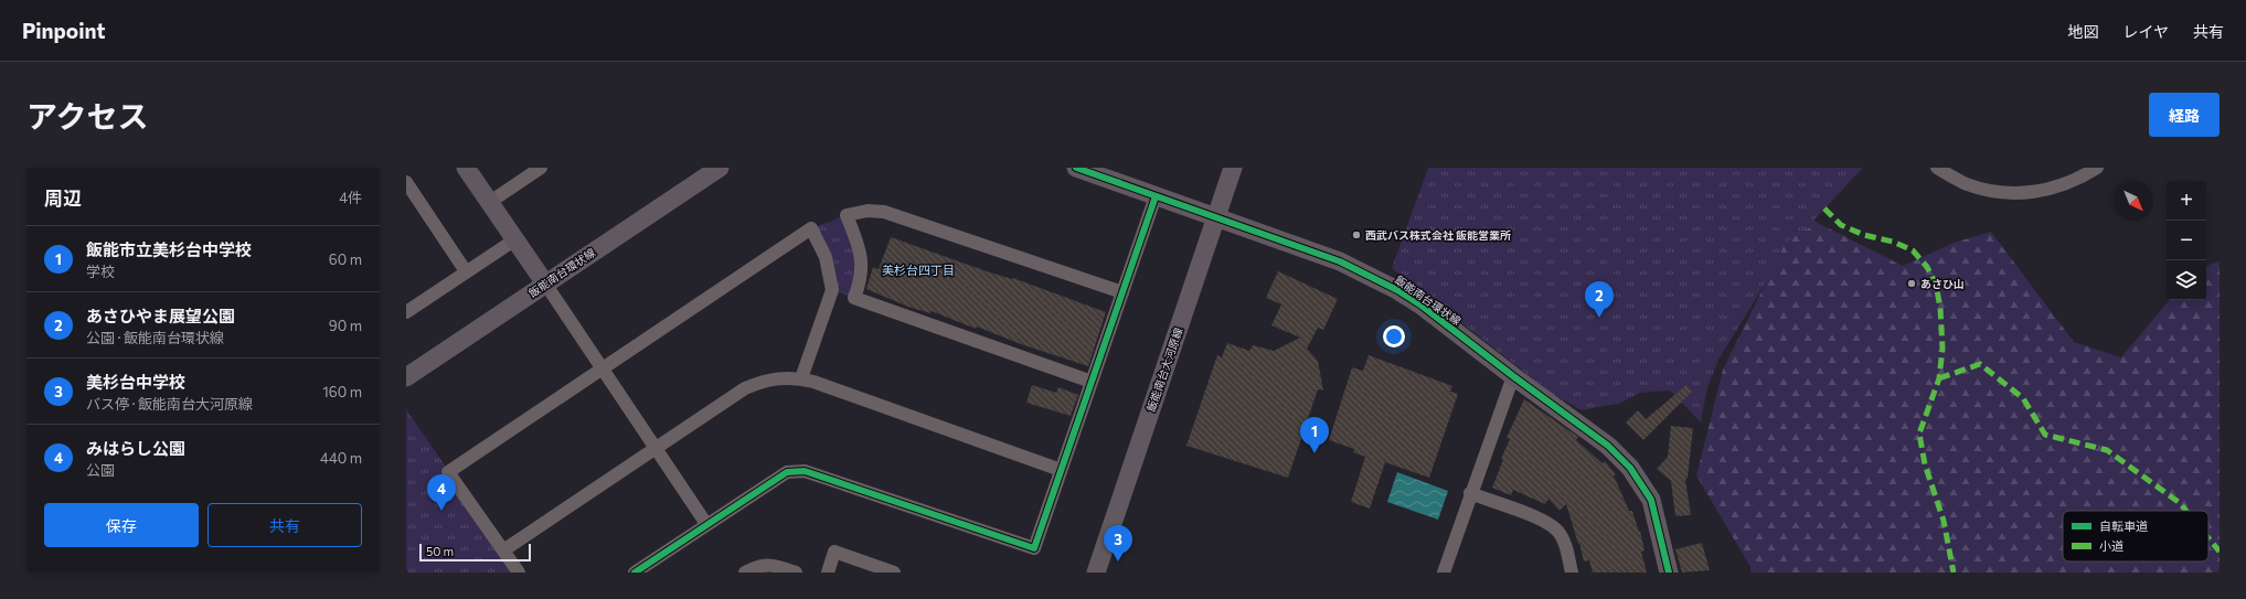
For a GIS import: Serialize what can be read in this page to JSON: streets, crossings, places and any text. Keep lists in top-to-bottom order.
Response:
{
  "streets": {
    "street": ["飯能南台環状線", "飯能南台大河原線"]
  },
  "crossings": [
    ["飯能南台環状線", "飯能南台大河原線"]
  ],
  "districts": ["美杉台四丁目"],
  "places": ["西武バス株式会社 飯能営業所", "あさひ山"],
  "legend": ["自転車道", "小道"],
  "scale_bar": "50 m",
  "north": "bottom right",
  "page": {
    "header": "Pinpoint",
    "nav": ["地図", "レイヤ", "共有"],
    "title": "アクセス",
    "buttons": [
      "経路",
      ["保存", "共有"]
    ],
    "heading": ["周辺", "4件"],
    "map_buttons": ["+", "−"],
    "list": [
      {
        "mark": "1",
        "name": "飯能市立美杉台中学校",
        "note": "学校",
        "value": "60 m"
      },
      {
        "mark": "2",
        "name": "あさひやま展望公園",
        "note": "公園 · 飯能南台環状線",
        "value": "90 m"
      },
      {
        "mark": "3",
        "name": "美杉台中学校",
        "note": "バス停 · 飯能南台大河原線",
        "value": "160 m"
      },
      {
        "mark": "4",
        "name": "みはらし公園",
        "note": "公園",
        "value": "440 m"
      }
    ],
    "pins": [
      "2",
      "1",
      "4",
      "3"
    ],
    "scale": "50 m"
  }
}
